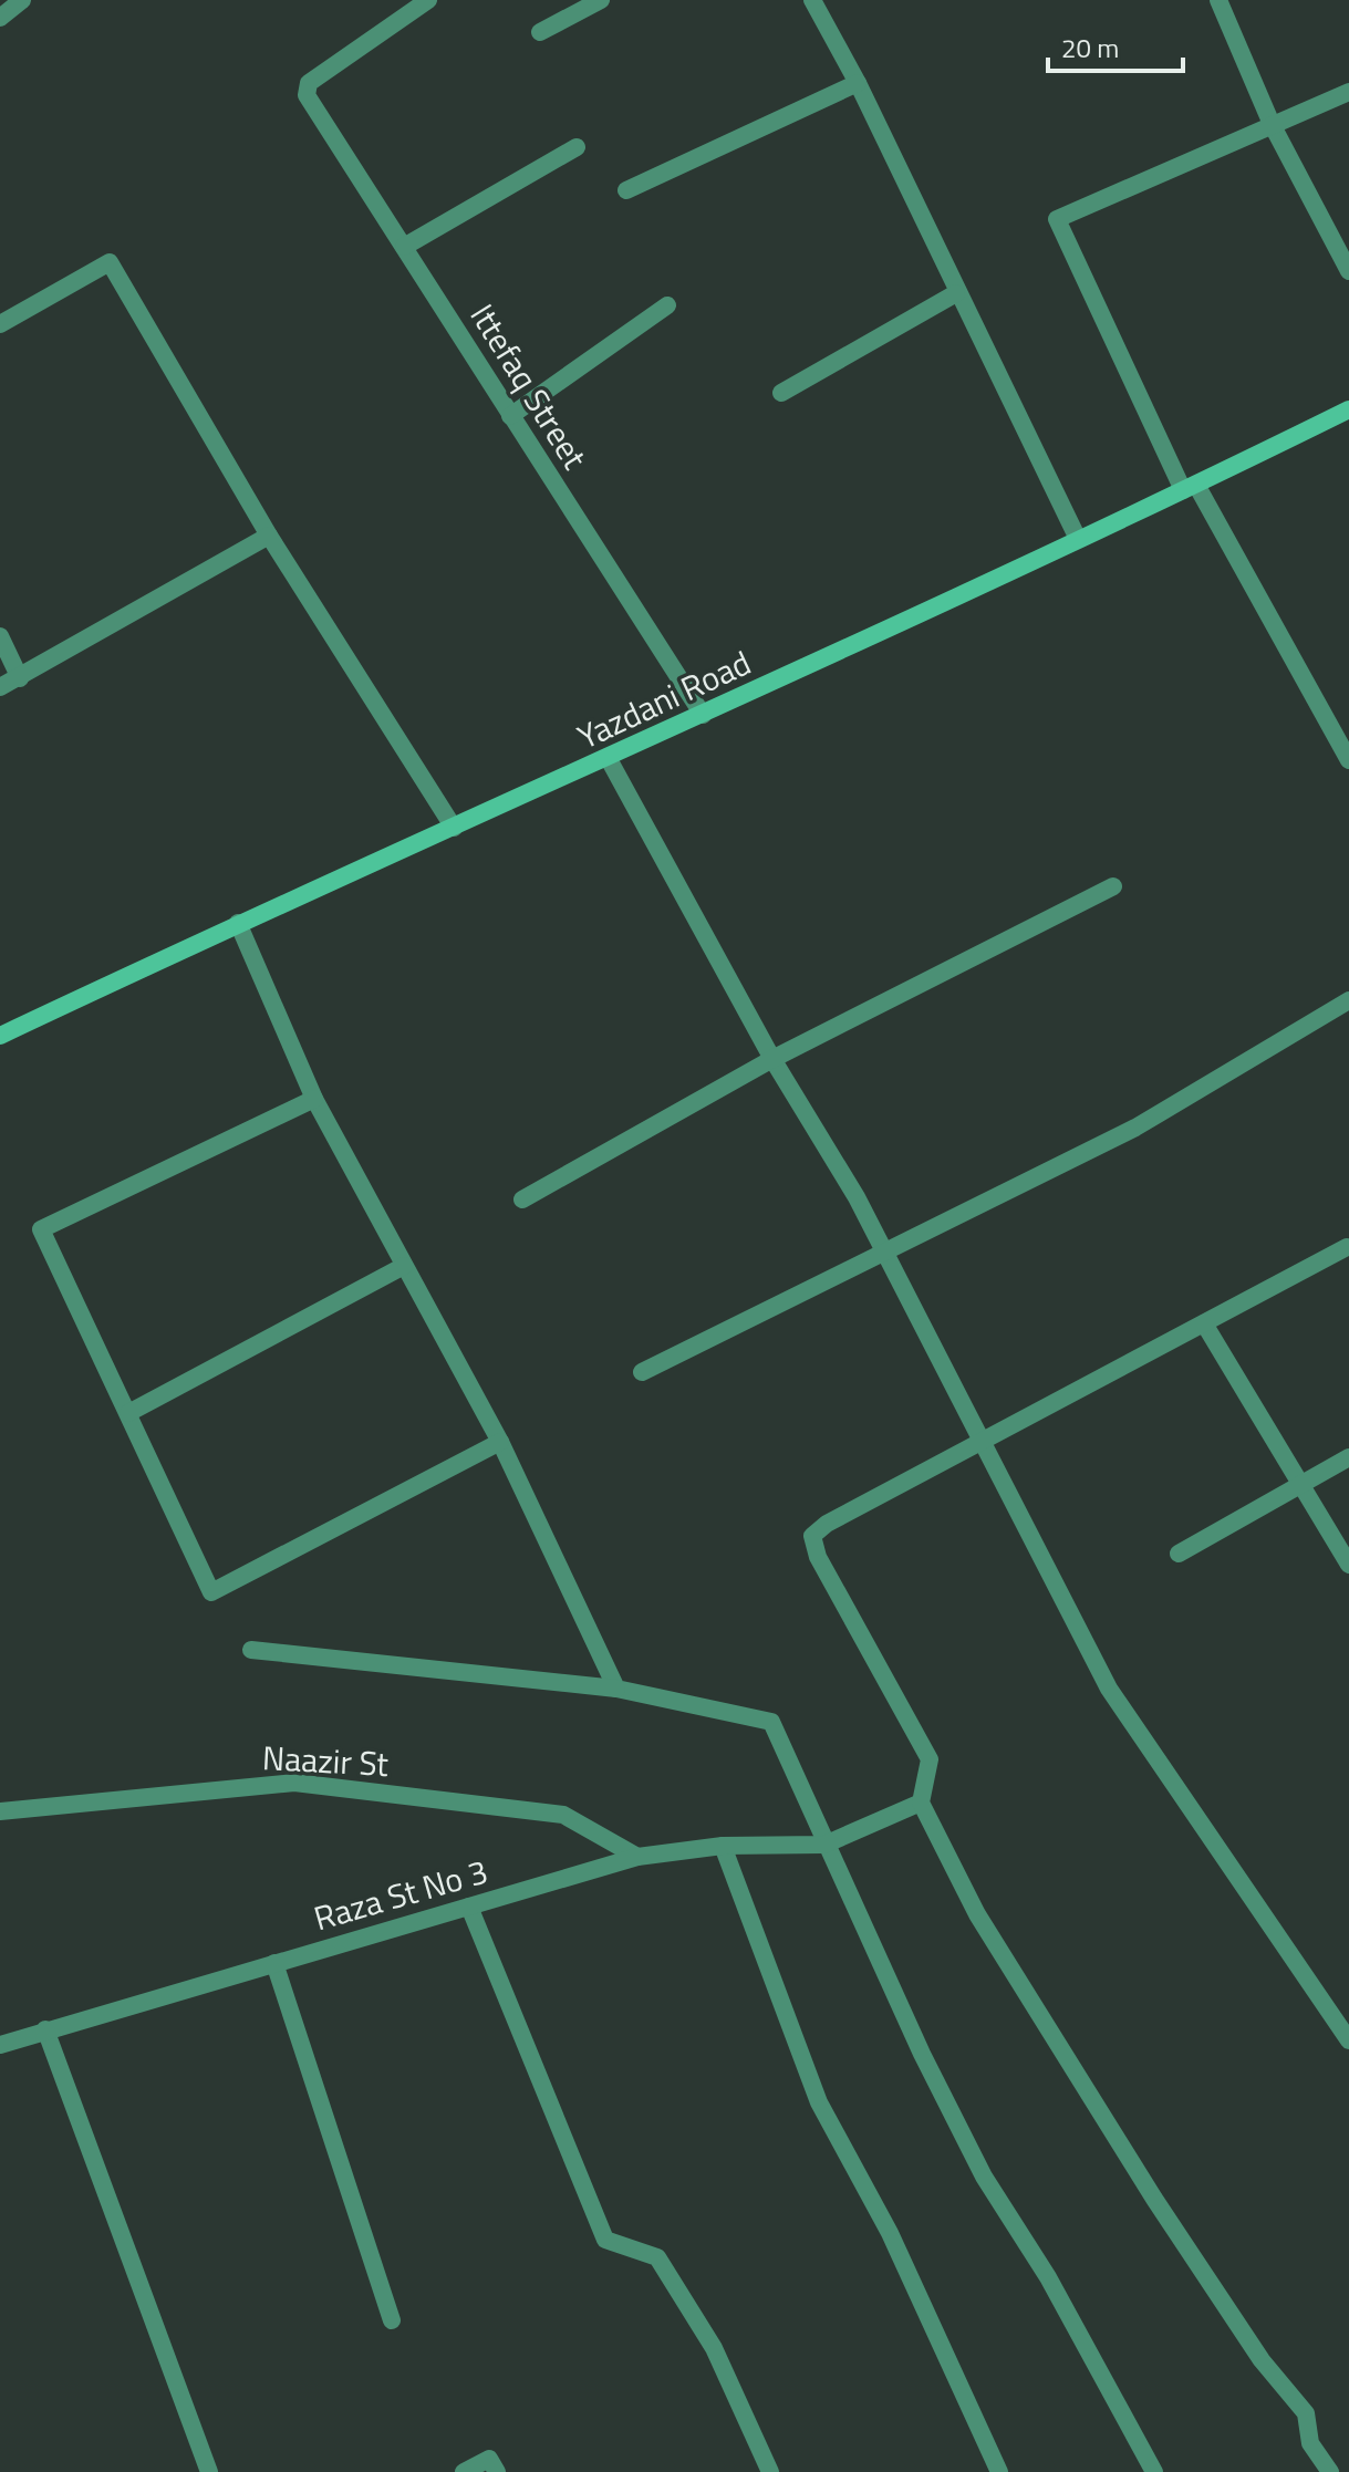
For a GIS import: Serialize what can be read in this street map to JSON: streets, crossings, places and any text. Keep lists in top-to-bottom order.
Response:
{
  "streets": {
    "street": [
      "Ittefaq Street",
      "Yazdani Road",
      "Naazir St",
      "Raza St No 3"
    ]
  },
  "crossings": [
    ["Ittefaq Street", "Yazdani Road"],
    ["Naazir St", "Raza St No 3"]
  ],
  "scale_bar": "20 m"
}
